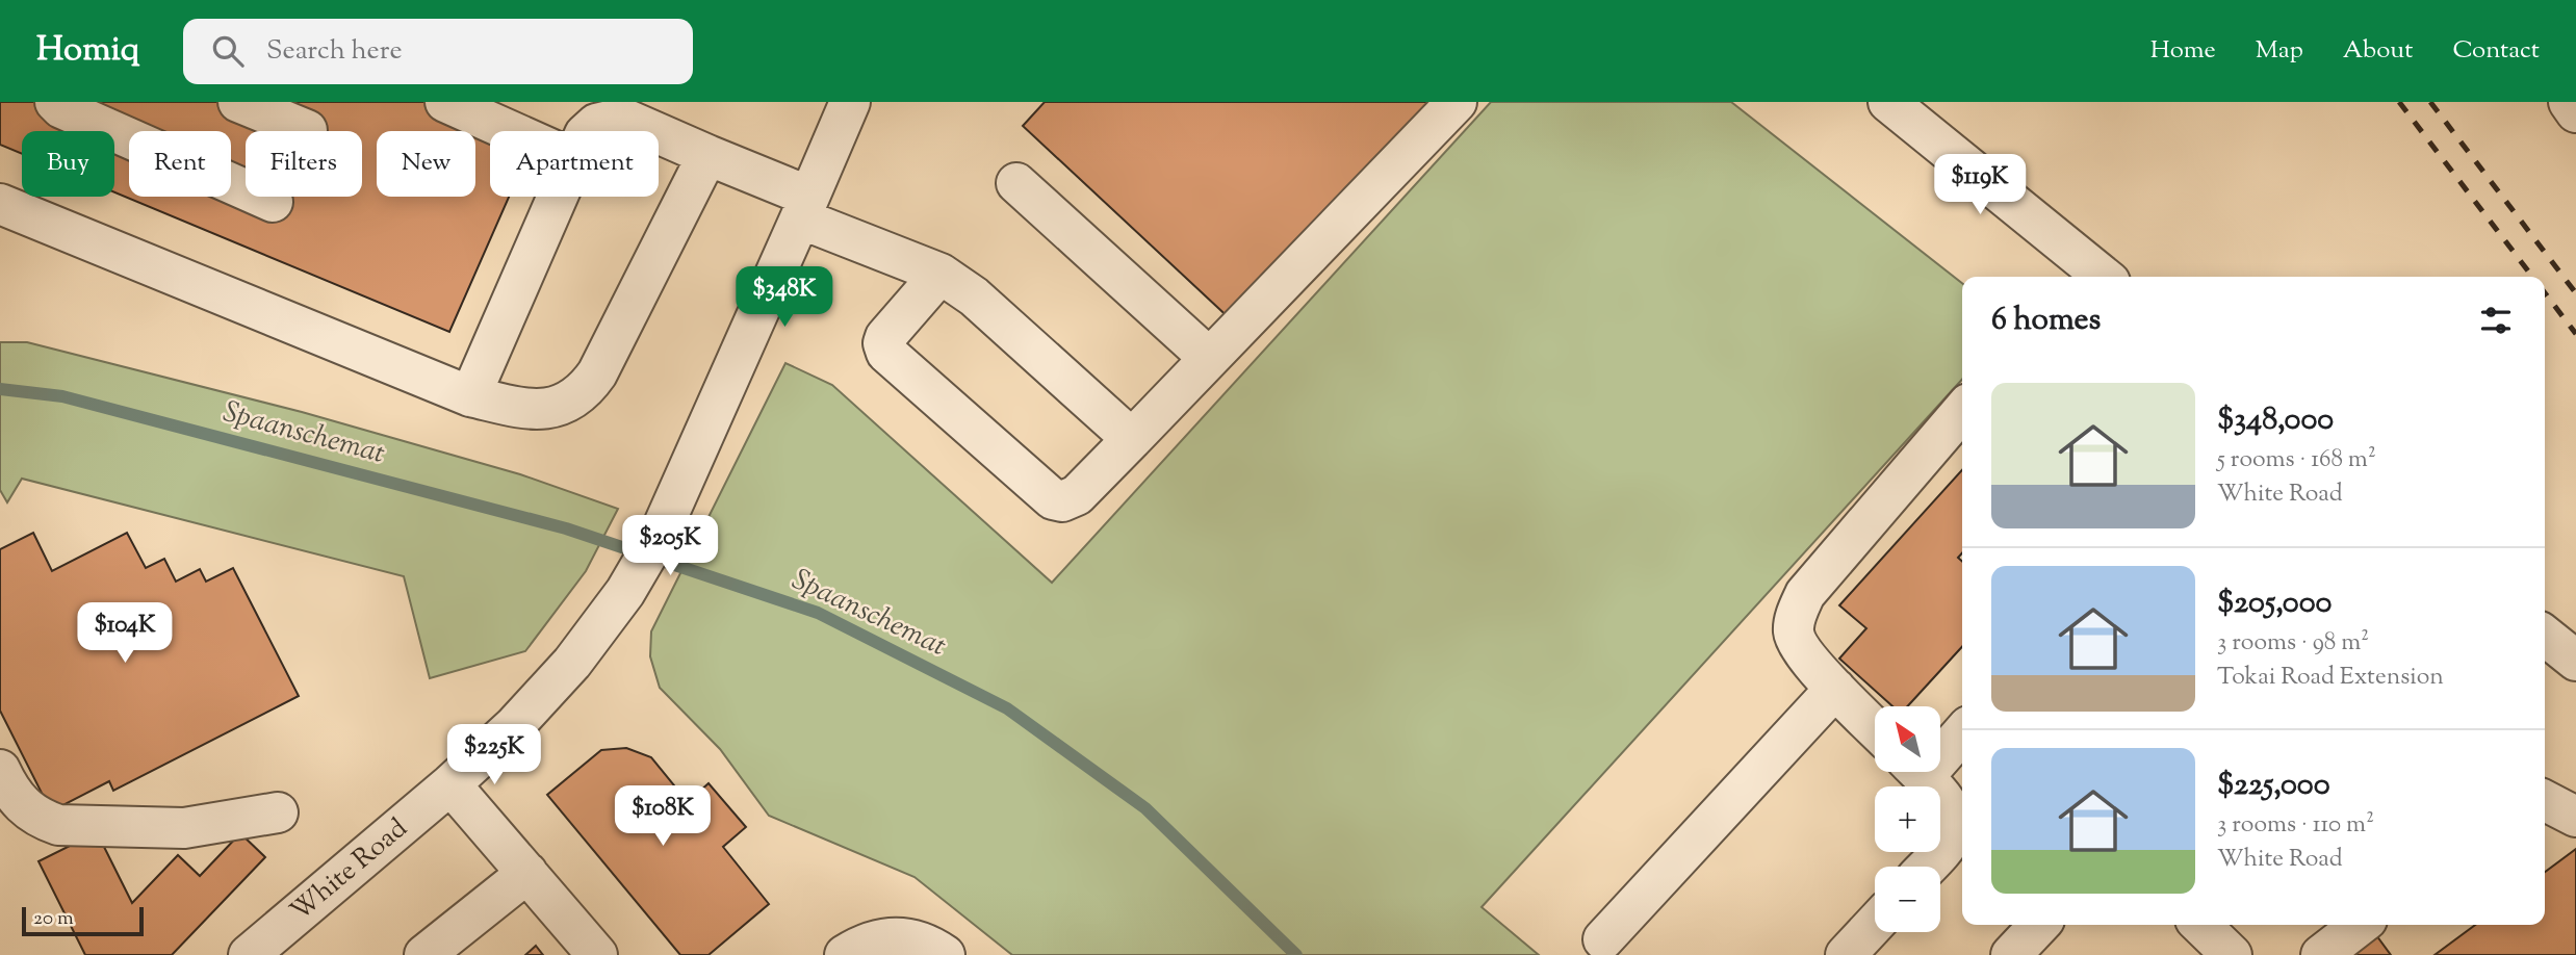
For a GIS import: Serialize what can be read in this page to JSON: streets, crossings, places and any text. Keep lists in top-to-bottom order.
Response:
{
  "streets": {
    "street": ["White Road"]
  },
  "water": ["Spaanschemat"],
  "scale_bar": "20 m",
  "north": "top left",
  "page": {
    "header": "Homiq",
    "search": "Search here",
    "nav": [
      "Home",
      "Map",
      "About",
      "Contact"
    ],
    "chip": [
      "Buy",
      "Rent",
      "Filters",
      "New",
      "Apartment"
    ],
    "price": [
      "$119K",
      "$348K",
      "$205K",
      "$104K",
      "$225K",
      "$108K"
    ],
    "heading": "6 homes",
    "list": [
      {
        "name": "$348,000",
        "note": "5 rooms · 168 m² · White Road"
      },
      {
        "name": "$205,000",
        "note": "3 rooms · 98 m² · Tokai Road Extension"
      },
      {
        "name": "$225,000",
        "note": "3 rooms · 110 m² · White Road"
      }
    ],
    "map_buttons": ["+", "−"],
    "scale": "20 m"
  }
}
